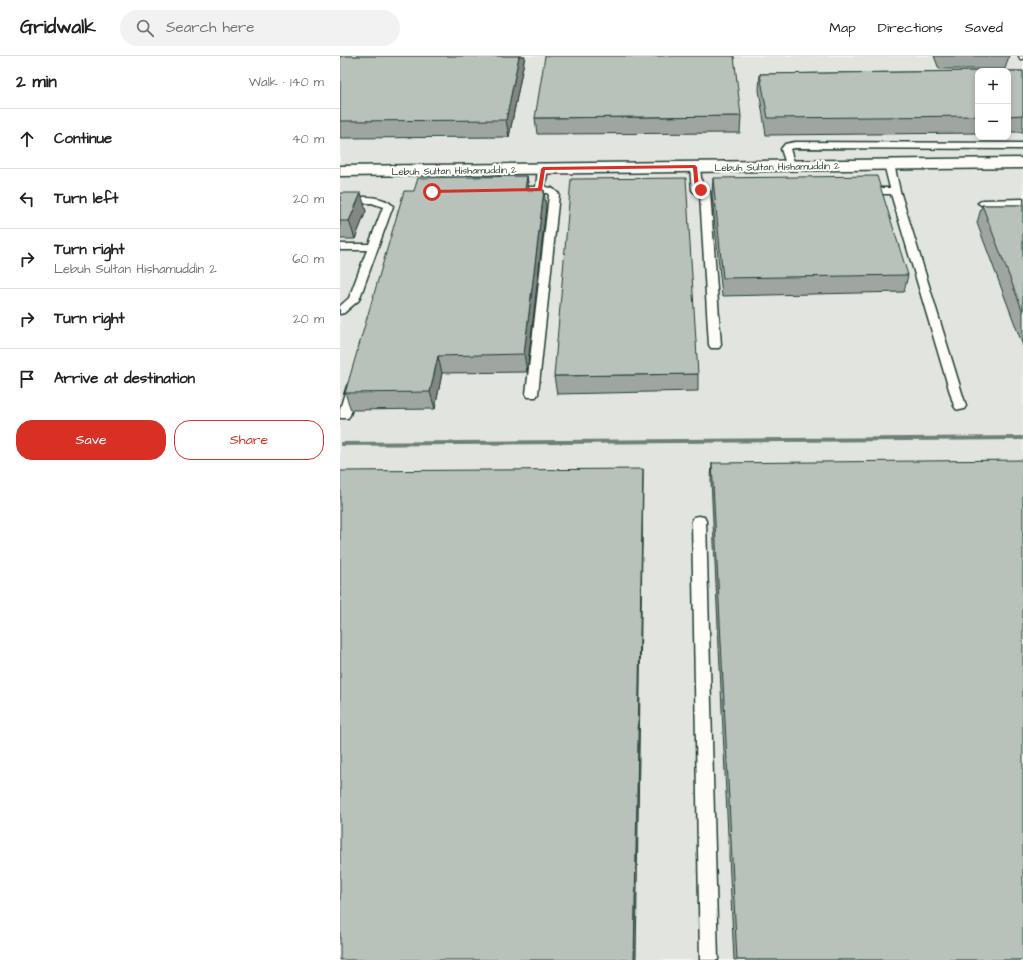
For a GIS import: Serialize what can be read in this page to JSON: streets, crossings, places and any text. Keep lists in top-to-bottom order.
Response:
{
  "streets": {
    "street": ["Lebuh Sultan Hishamuddin 2"]
  },
  "page": {
    "header": "Gridwalk",
    "search": "Search here",
    "nav": ["Map", "Directions", "Saved"],
    "heading": ["2 min", "Walk · 140 m"],
    "map_buttons": ["+", "−"],
    "list": [
      ["Continue", "40 m"],
      ["Turn left", "20 m"],
      ["Turn right", "Lebuh Sultan Hishamuddin 2", "60 m"],
      ["Turn right", "20 m"],
      "Arrive at destination"
    ],
    "buttons": ["Save", "Share"]
  }
}
